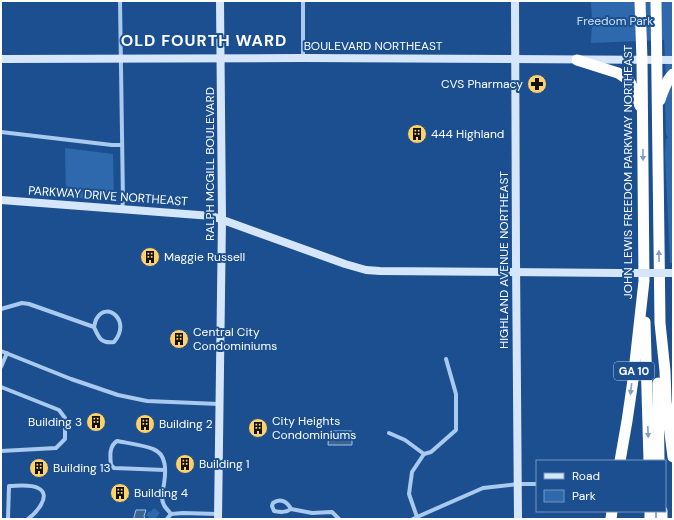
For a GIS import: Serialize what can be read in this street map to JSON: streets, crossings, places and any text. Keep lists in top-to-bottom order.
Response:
{
  "streets": {
    "highway": ["JOHN LEWIS FREEDOM PARKWAY NORTHEAST", "GA 10"],
    "main road": [
      "BOULEVARD NORTHEAST",
      "RALPH MCGILL BOULEVARD",
      "PARKWAY DRIVE NORTHEAST",
      "HIGHLAND AVENUE NORTHEAST"
    ]
  },
  "crossings": [
    ["BOULEVARD NORTHEAST", "RALPH MCGILL BOULEVARD"],
    ["BOULEVARD NORTHEAST", "JOHN LEWIS FREEDOM PARKWAY NORTHEAST"],
    ["BOULEVARD NORTHEAST", "HIGHLAND AVENUE NORTHEAST"],
    ["BOULEVARD NORTHEAST", "GA 10"],
    ["RALPH MCGILL BOULEVARD", "PARKWAY DRIVE NORTHEAST"],
    ["PARKWAY DRIVE NORTHEAST", "HIGHLAND AVENUE NORTHEAST"]
  ],
  "districts": ["OLD FOURTH WARD"],
  "parks": ["Freedom Park"],
  "places": {
    "pharmacy": ["CVS Pharmacy"],
    "building": [
      "444 Highland",
      "Maggie Russell",
      "Central City Condominiums",
      "Building 3",
      "Building 2",
      "City Heights Condominiums",
      "Building 1",
      "Building 13",
      "Building 4"
    ]
  },
  "legend": ["Road", "Park"]
}
